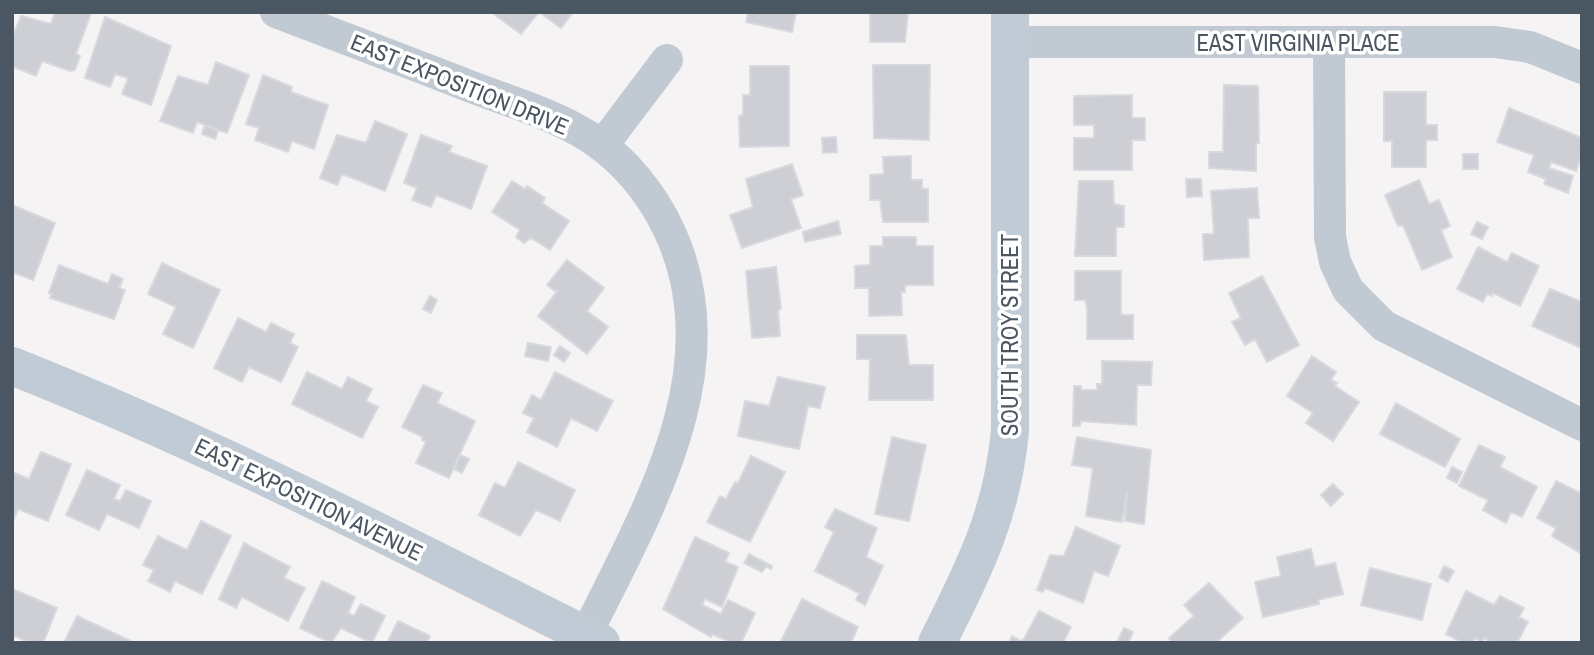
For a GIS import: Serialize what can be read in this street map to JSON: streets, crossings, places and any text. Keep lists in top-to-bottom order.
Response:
{
  "streets": {
    "street": [
      "EAST VIRGINIA PLACE",
      "EAST EXPOSITION DRIVE",
      "SOUTH TROY STREET",
      "EAST EXPOSITION AVENUE"
    ]
  },
  "crossings": [
    ["EAST VIRGINIA PLACE", "SOUTH TROY STREET"],
    ["EAST EXPOSITION DRIVE", "EAST EXPOSITION AVENUE"]
  ]
}
